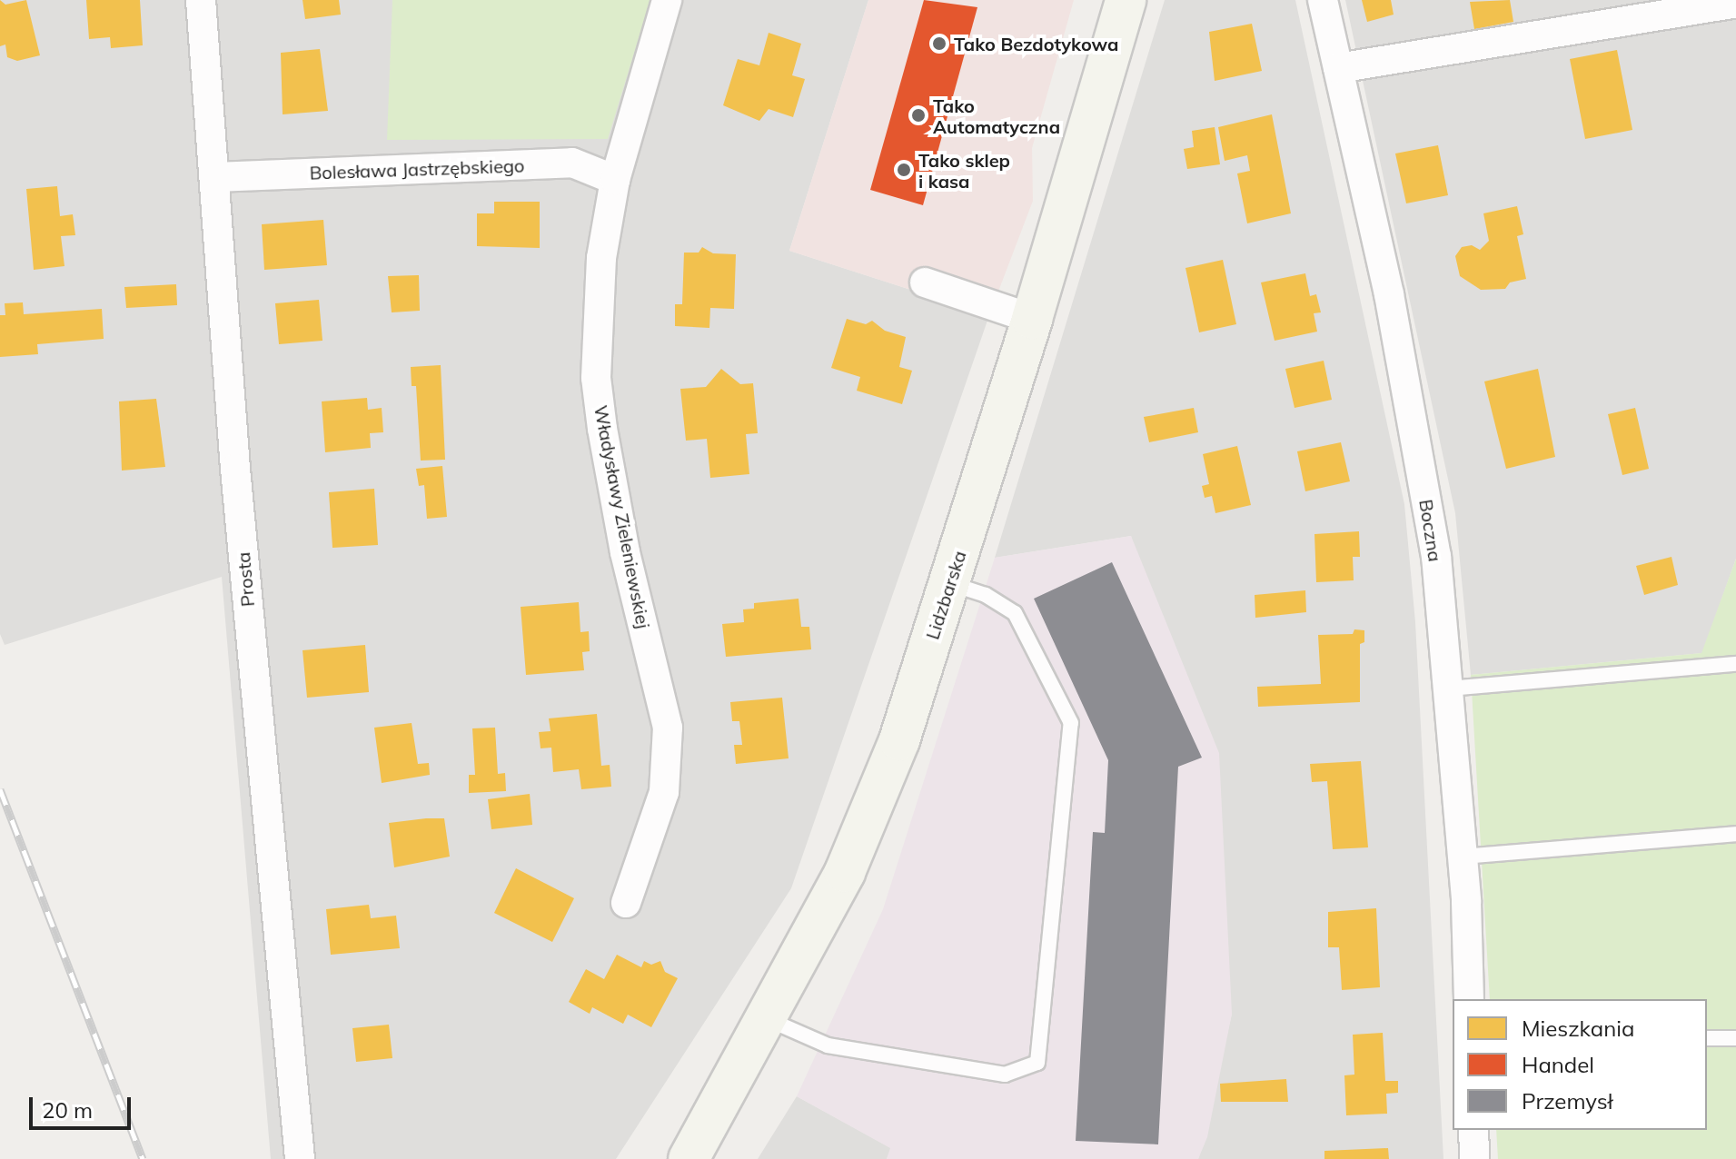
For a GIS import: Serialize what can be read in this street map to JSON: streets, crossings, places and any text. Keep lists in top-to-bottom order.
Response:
{
  "streets": {
    "main road": ["Lidzbarska"],
    "street": [
      "Bolesława Jastrzębskiego",
      "Władysławy Zieleniewskiej",
      "Boczna",
      "Prosta"
    ]
  },
  "crossings": [
    ["Bolesława Jastrzębskiego", "Władysławy Zieleniewskiej"],
    ["Bolesława Jastrzębskiego", "Prosta"]
  ],
  "places": ["Tako Bezdotykowa", "Tako Automatyczna", "Tako sklep i kasa"],
  "legend": ["Mieszkania", "Handel", "Przemysł"],
  "scale_bar": "20 m"
}
